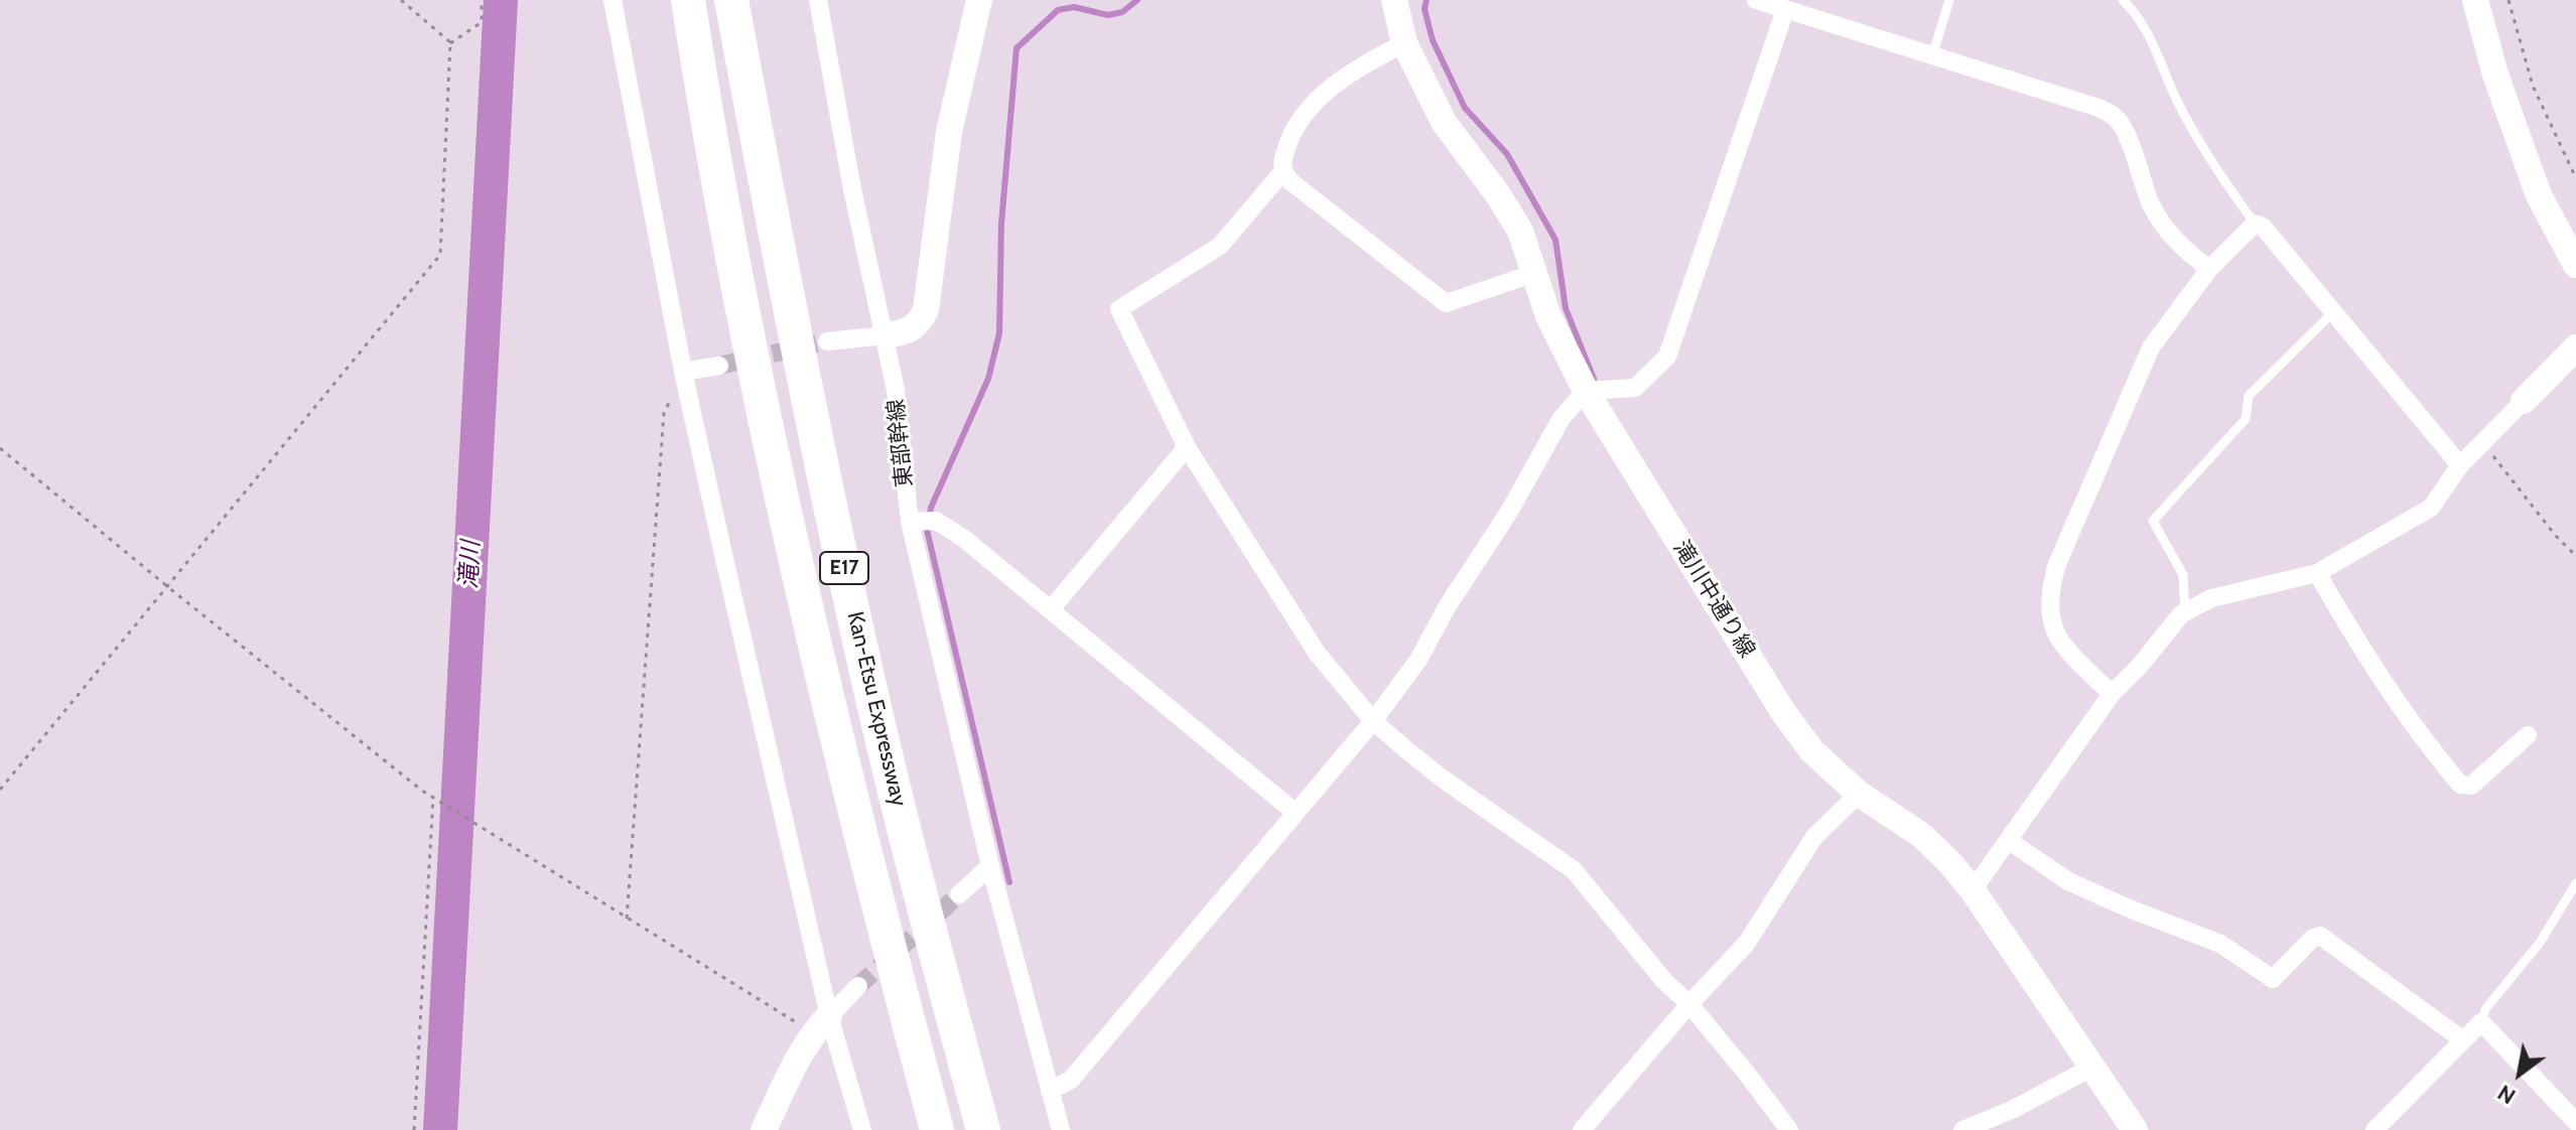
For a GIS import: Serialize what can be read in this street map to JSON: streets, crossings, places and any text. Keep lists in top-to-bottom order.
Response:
{
  "streets": {
    "highway": ["E17", "Kan-Etsu Expressway"],
    "street": ["東部幹線", "滝川中通り線"]
  },
  "water": ["滝川"],
  "north": "bottom left"
}
